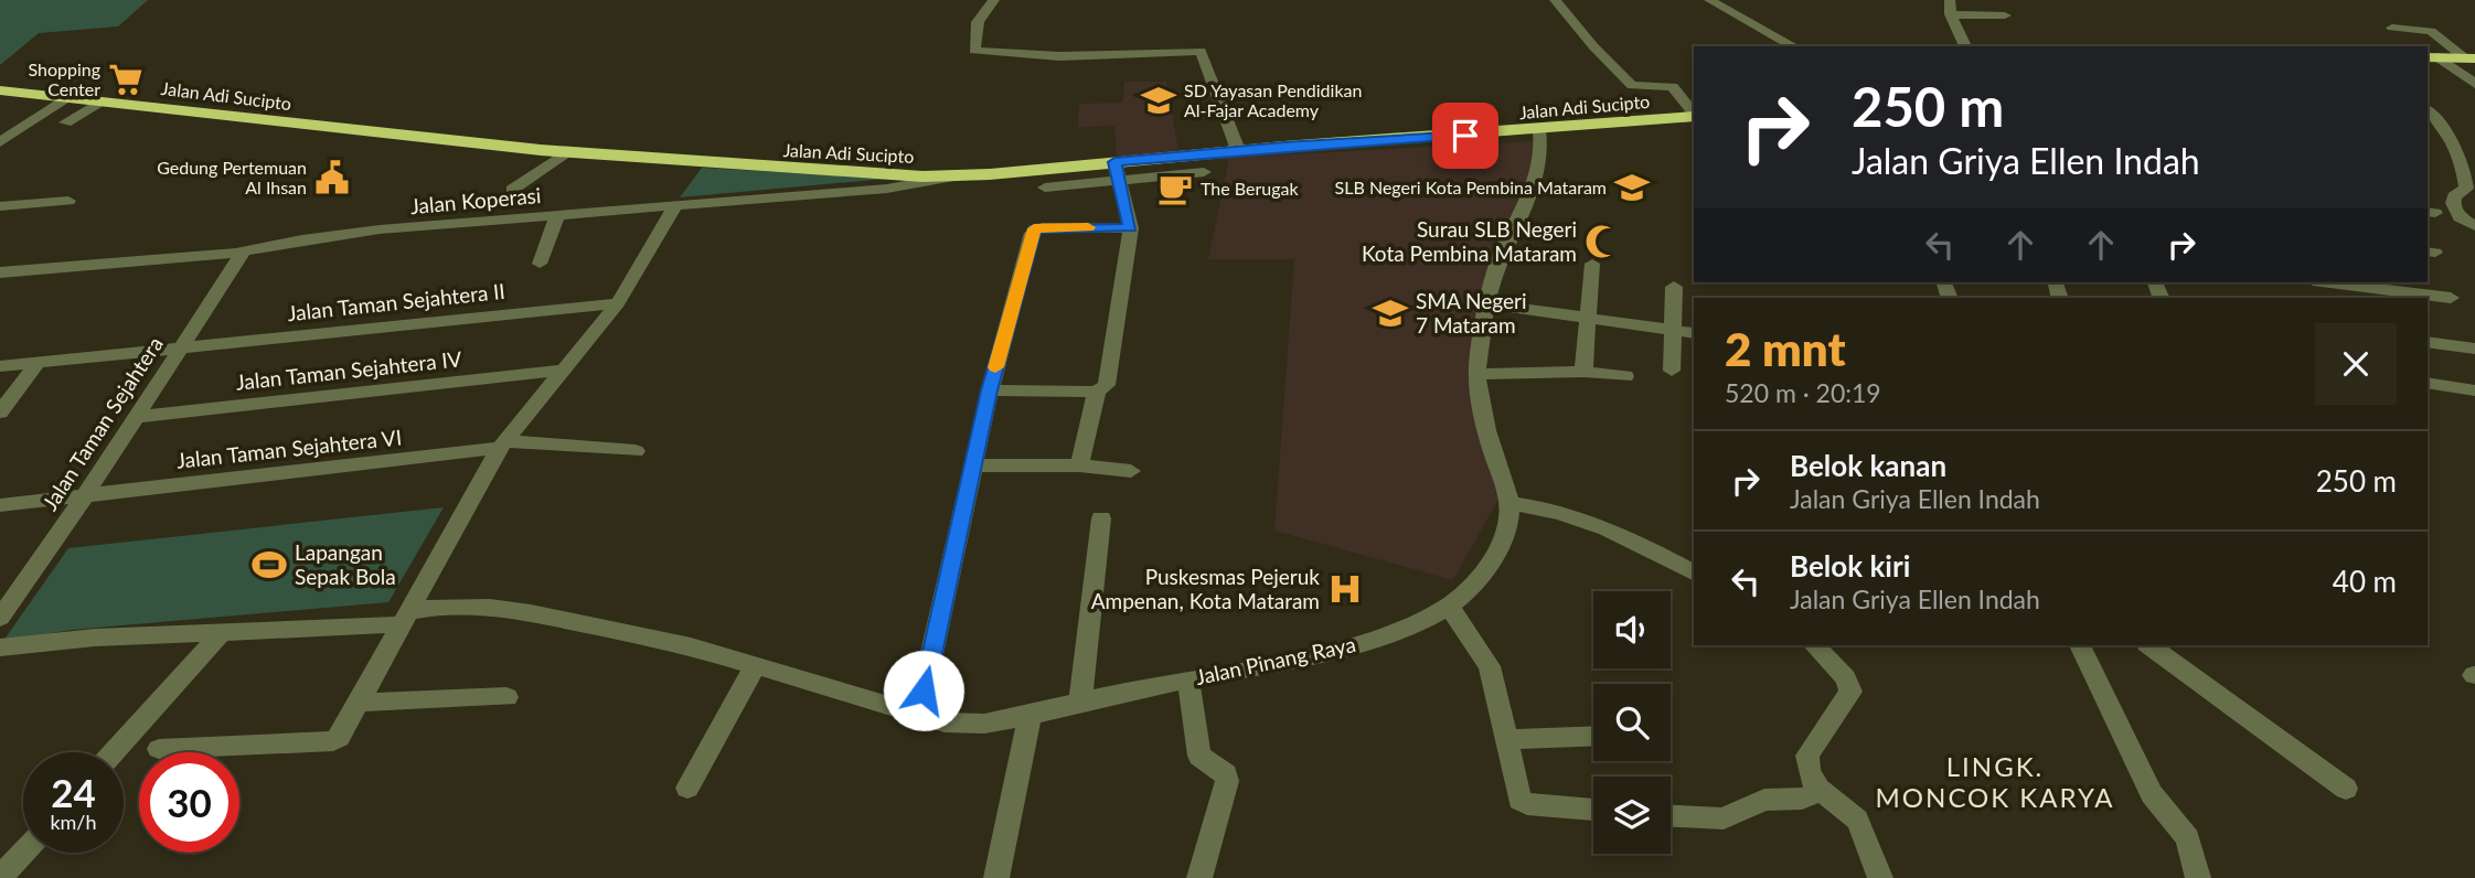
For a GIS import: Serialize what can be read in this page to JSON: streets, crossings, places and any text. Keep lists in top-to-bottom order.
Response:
{
  "streets": {
    "highway": ["Jalan Adi Sucipto"],
    "street": [
      "Jalan Koperasi",
      "Jalan Taman Sejahtera II",
      "Jalan Taman Sejahtera IV",
      "Jalan Taman Sejahtera",
      "Jalan Taman Sejahtera VI",
      "Jalan Pinang Raya"
    ]
  },
  "crossings": [
    ["Jalan Adi Sucipto", "Jalan Koperasi"],
    ["Jalan Koperasi", "Jalan Taman Sejahtera"],
    ["Jalan Taman Sejahtera II", "Jalan Taman Sejahtera"],
    ["Jalan Taman Sejahtera IV", "Jalan Taman Sejahtera"],
    ["Jalan Taman Sejahtera", "Jalan Taman Sejahtera VI"]
  ],
  "districts": ["LINGK. MONCOK KARYA"],
  "places": {
    "supermarket": ["Shopping Center"],
    "school or university": ["SD Yayasan Pendidikan Al-Fajar Academy", "SLB Negeri Kota Pembina Mataram", "SMA Negeri 7 Mataram"],
    "public building": ["Gedung Pertemuan Al Ihsan"],
    "cafe": ["The Berugak"],
    "mosque": ["Surau SLB Negeri Kota Pembina Mataram"],
    "sports": ["Lapangan Sepak Bola"],
    "hospital": ["Puskesmas Pejeruk Ampenan, Kota Mataram"]
  },
  "page": {
    "turn": ["250 m", "Jalan Griya Ellen Indah"],
    "heading": ["2 mnt", "520 m · 20:19"],
    "list": [
      {
        "name": "Belok kanan",
        "note": "Jalan Griya Ellen Indah",
        "value": "250 m"
      },
      {
        "name": "Belok kiri",
        "note": "Jalan Griya Ellen Indah",
        "value": "40 m"
      }
    ],
    "speed": "24 km/h",
    "limit": "30"
  }
}
